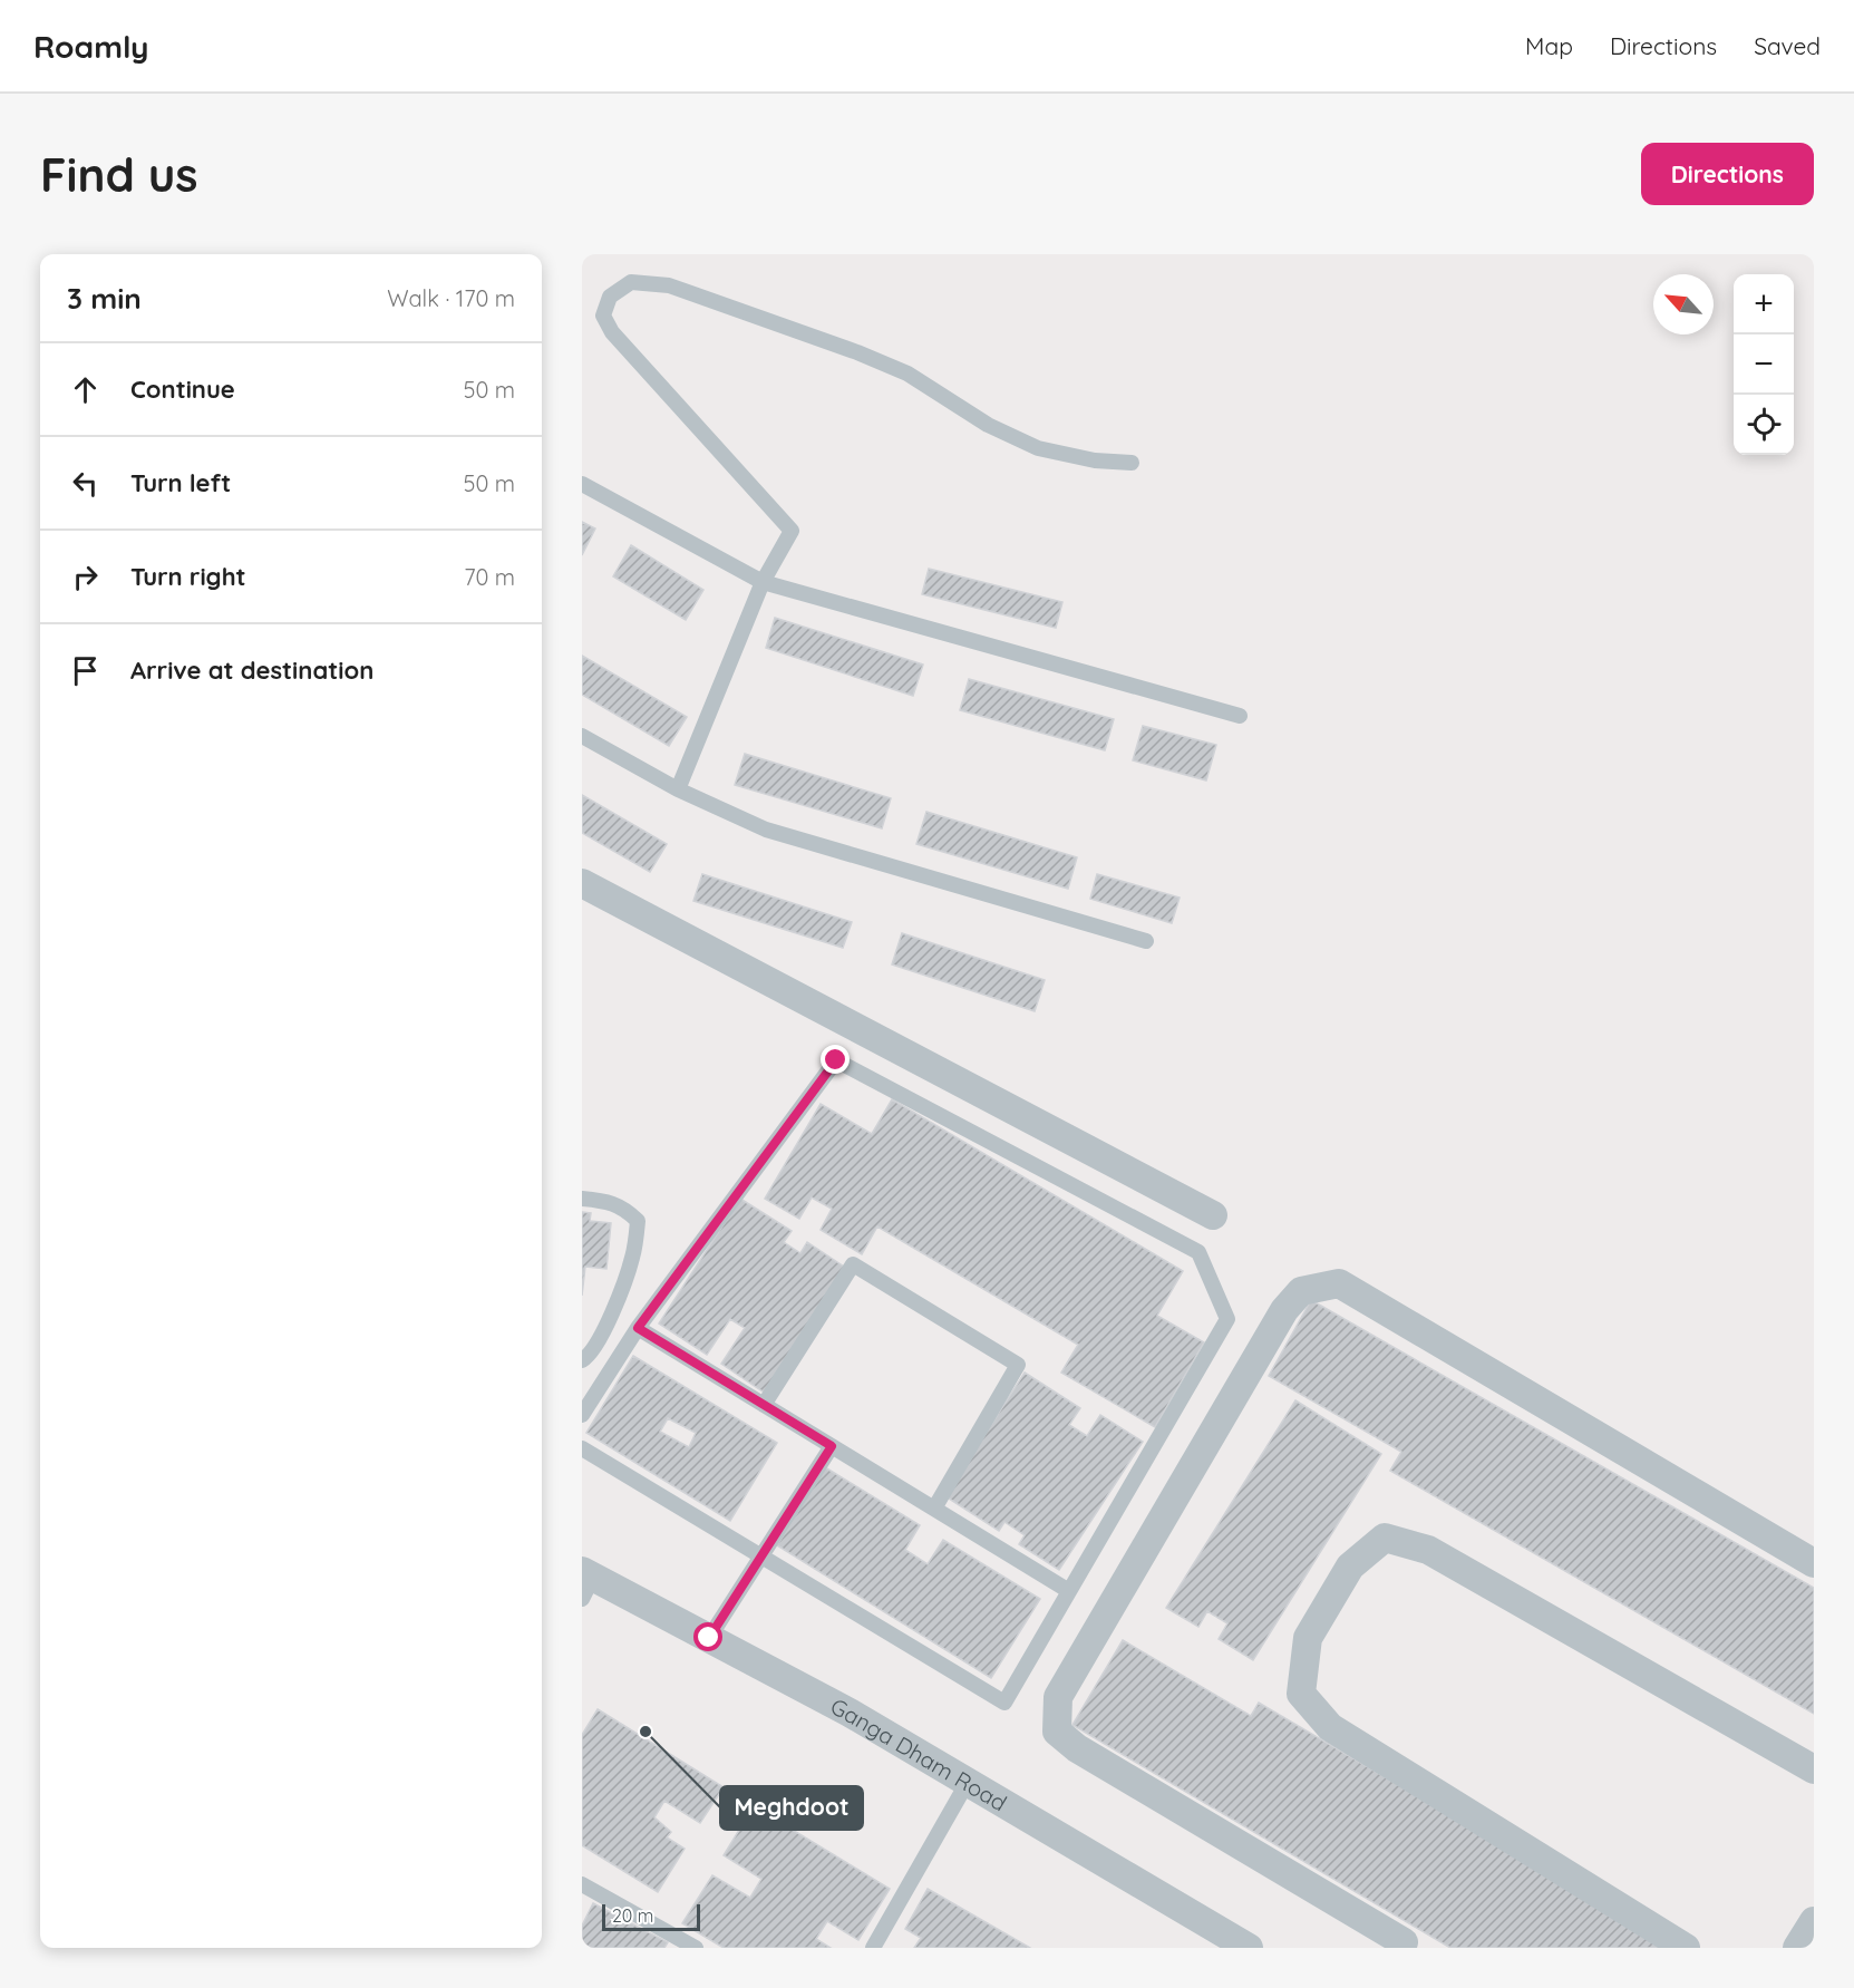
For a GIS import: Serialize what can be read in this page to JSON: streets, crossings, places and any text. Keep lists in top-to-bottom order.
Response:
{
  "streets": {
    "street": ["Ganga Dham Road"]
  },
  "places": ["Meghdoot"],
  "scale_bar": "20 m",
  "north": "top left",
  "page": {
    "header": "Roamly",
    "nav": ["Map", "Directions", "Saved"],
    "buttons": "Directions",
    "title": "Find us",
    "heading": ["3 min", "Walk · 170 m"],
    "map_buttons": ["+", "−"],
    "list": [
      ["Continue", "50 m"],
      ["Turn left", "50 m"],
      ["Turn right", "70 m"],
      "Arrive at destination"
    ],
    "scale": "20 m"
  }
}
